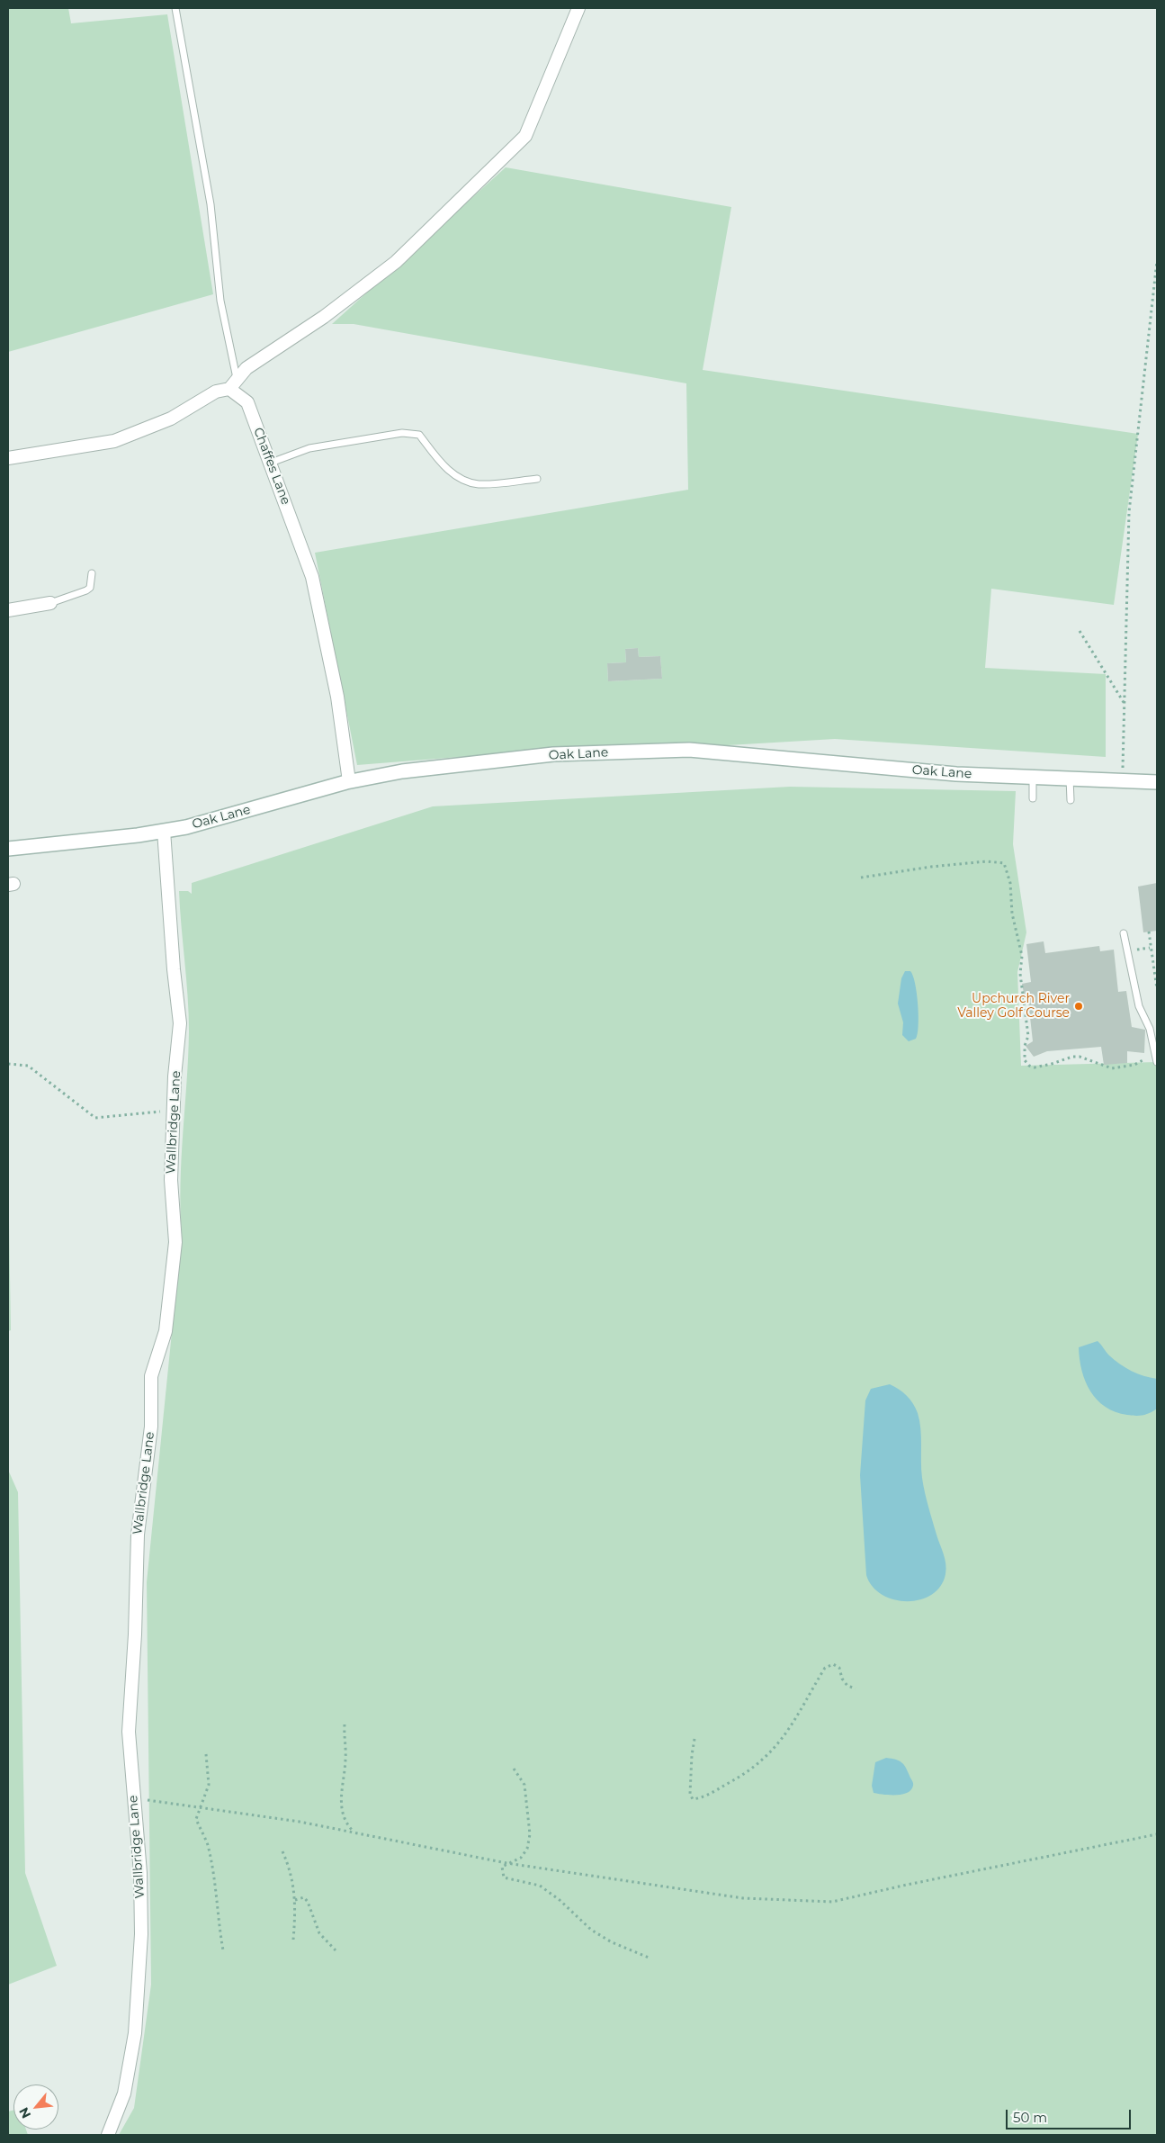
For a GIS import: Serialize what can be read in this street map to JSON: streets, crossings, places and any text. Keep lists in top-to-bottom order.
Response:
{
  "streets": {
    "street": ["Chaffes Lane", "Oak Lane", "Wallbridge Lane"]
  },
  "crossings": [
    ["Chaffes Lane", "Oak Lane"],
    ["Oak Lane", "Wallbridge Lane"]
  ],
  "places": ["Upchurch River Valley Golf Course"],
  "scale_bar": "50 m",
  "north": "bottom left"
}
